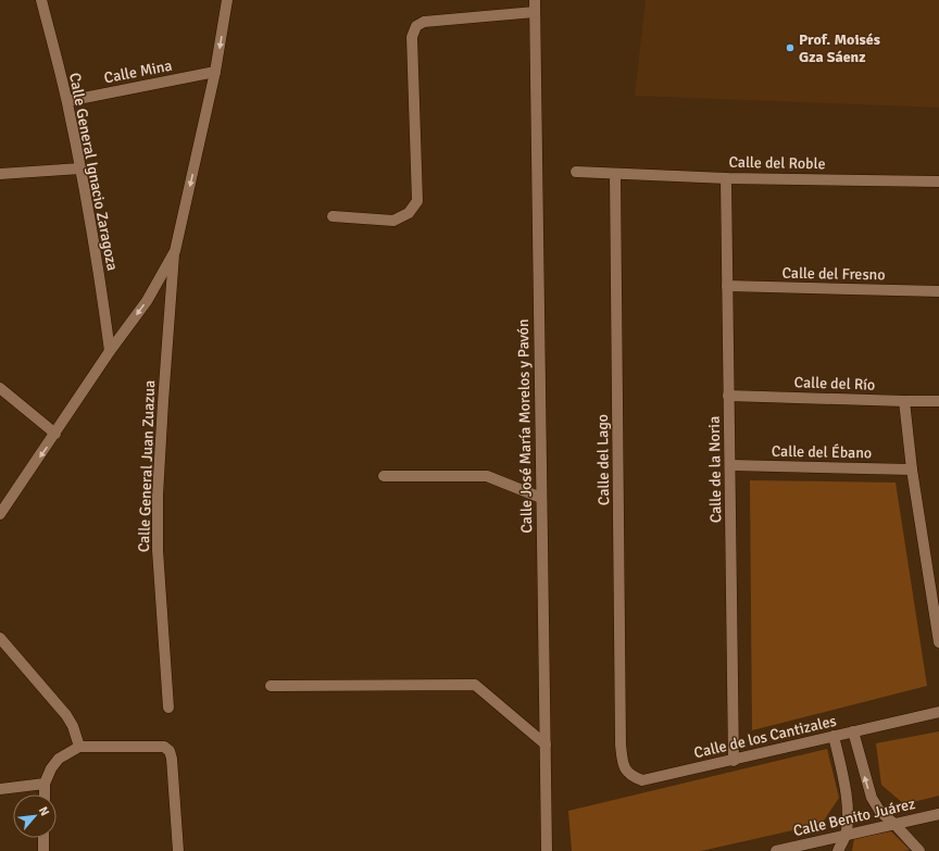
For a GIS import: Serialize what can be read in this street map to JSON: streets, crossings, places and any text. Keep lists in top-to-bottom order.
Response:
{
  "streets": {
    "street": [
      "Calle Mina",
      "Calle del Roble",
      "Calle General Ignacio Zaragoza",
      "Calle del Fresno",
      "Calle del Río",
      "Calle José María Morelos y Pavón",
      "Calle del Ébano",
      "Calle del Lago",
      "Calle General Juan Zuazua",
      "Calle de la Noria",
      "Calle de los Cantizales",
      "Calle Benito Juárez"
    ]
  },
  "crossings": [
    ["Calle Mina", "Calle General Ignacio Zaragoza"],
    ["Calle del Roble", "Calle del Lago"],
    ["Calle del Roble", "Calle de la Noria"],
    ["Calle del Fresno", "Calle de la Noria"],
    ["Calle del Río", "Calle de la Noria"],
    ["Calle del Ébano", "Calle de la Noria"],
    ["Calle del Lago", "Calle de los Cantizales"],
    ["Calle de la Noria", "Calle de los Cantizales"]
  ],
  "places": ["Prof. Moisés Gza Sáenz"],
  "north": "top right"
}
